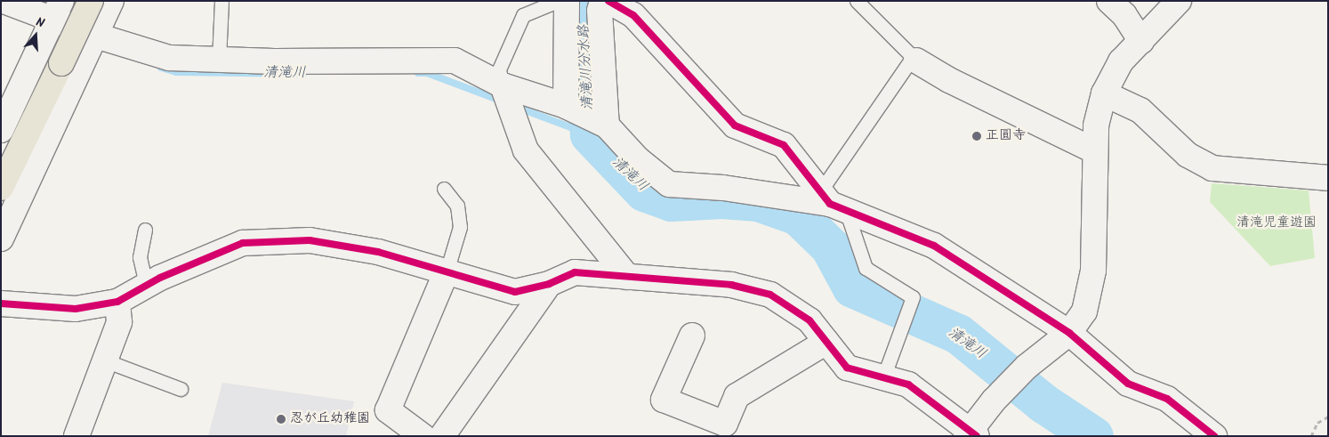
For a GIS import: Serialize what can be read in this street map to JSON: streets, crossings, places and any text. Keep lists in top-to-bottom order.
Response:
{
  "water": ["清滝川分水路", "清滝川"],
  "parks": ["清滝児童遊園"],
  "places": ["正圓寺", "忍が丘幼稚園"],
  "north": "top"
}
